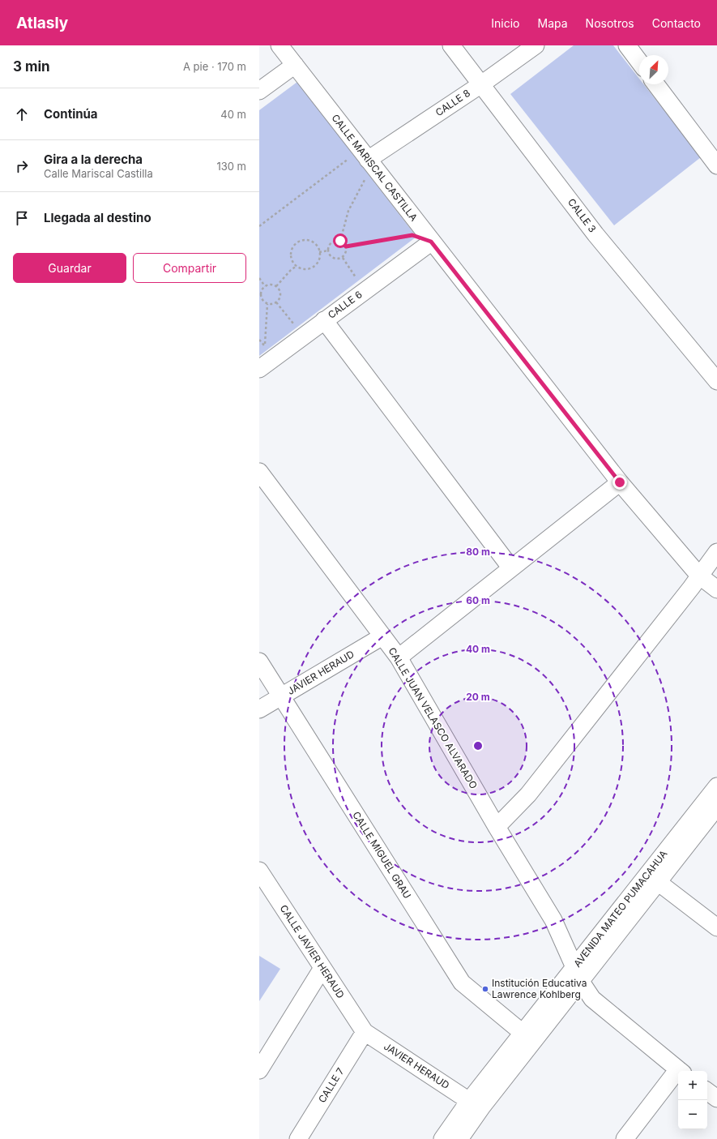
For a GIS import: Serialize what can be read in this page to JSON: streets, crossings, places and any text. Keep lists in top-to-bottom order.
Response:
{
  "streets": {
    "street": [
      "CALLE 8",
      "CALLE MARISCAL CASTILLA",
      "CALLE 3",
      "CALLE 6",
      "JAVIER HERAUD",
      "CALLE JUAN VELASCO ALVARADO",
      "CALLE MIGUEL GRAU",
      "AVENIDA MATEO PUMACAHUA",
      "CALLE JAVIER HERAUD",
      "CALLE 7"
    ]
  },
  "crossings": [
    ["CALLE 8", "CALLE MARISCAL CASTILLA"],
    ["CALLE 8", "CALLE 3"],
    ["CALLE MARISCAL CASTILLA", "CALLE 6"],
    ["JAVIER HERAUD", "CALLE JUAN VELASCO ALVARADO"],
    ["JAVIER HERAUD", "CALLE MIGUEL GRAU"],
    ["JAVIER HERAUD", "AVENIDA MATEO PUMACAHUA"],
    ["JAVIER HERAUD", "CALLE JAVIER HERAUD"],
    ["JAVIER HERAUD", "CALLE 7"],
    ["CALLE JUAN VELASCO ALVARADO", "AVENIDA MATEO PUMACAHUA"],
    ["CALLE MIGUEL GRAU", "AVENIDA MATEO PUMACAHUA"],
    ["CALLE JAVIER HERAUD", "CALLE 7"]
  ],
  "places": ["Institución Educativa Lawrence Kohlberg"],
  "north": "top right",
  "page": {
    "header": "Atlasly",
    "nav": [
      "Inicio",
      "Mapa",
      "Nosotros",
      "Contacto"
    ],
    "heading": ["3 min", "A pie · 170 m"],
    "list": [
      ["Continúa", "40 m"],
      ["Gira a la derecha", "Calle Mariscal Castilla", "130 m"],
      "Llegada al destino"
    ],
    "buttons": ["Guardar", "Compartir"],
    "map_buttons": ["+", "−"]
  },
  "rings": [
    "80 m",
    "60 m",
    "40 m",
    "20 m"
  ]
}
